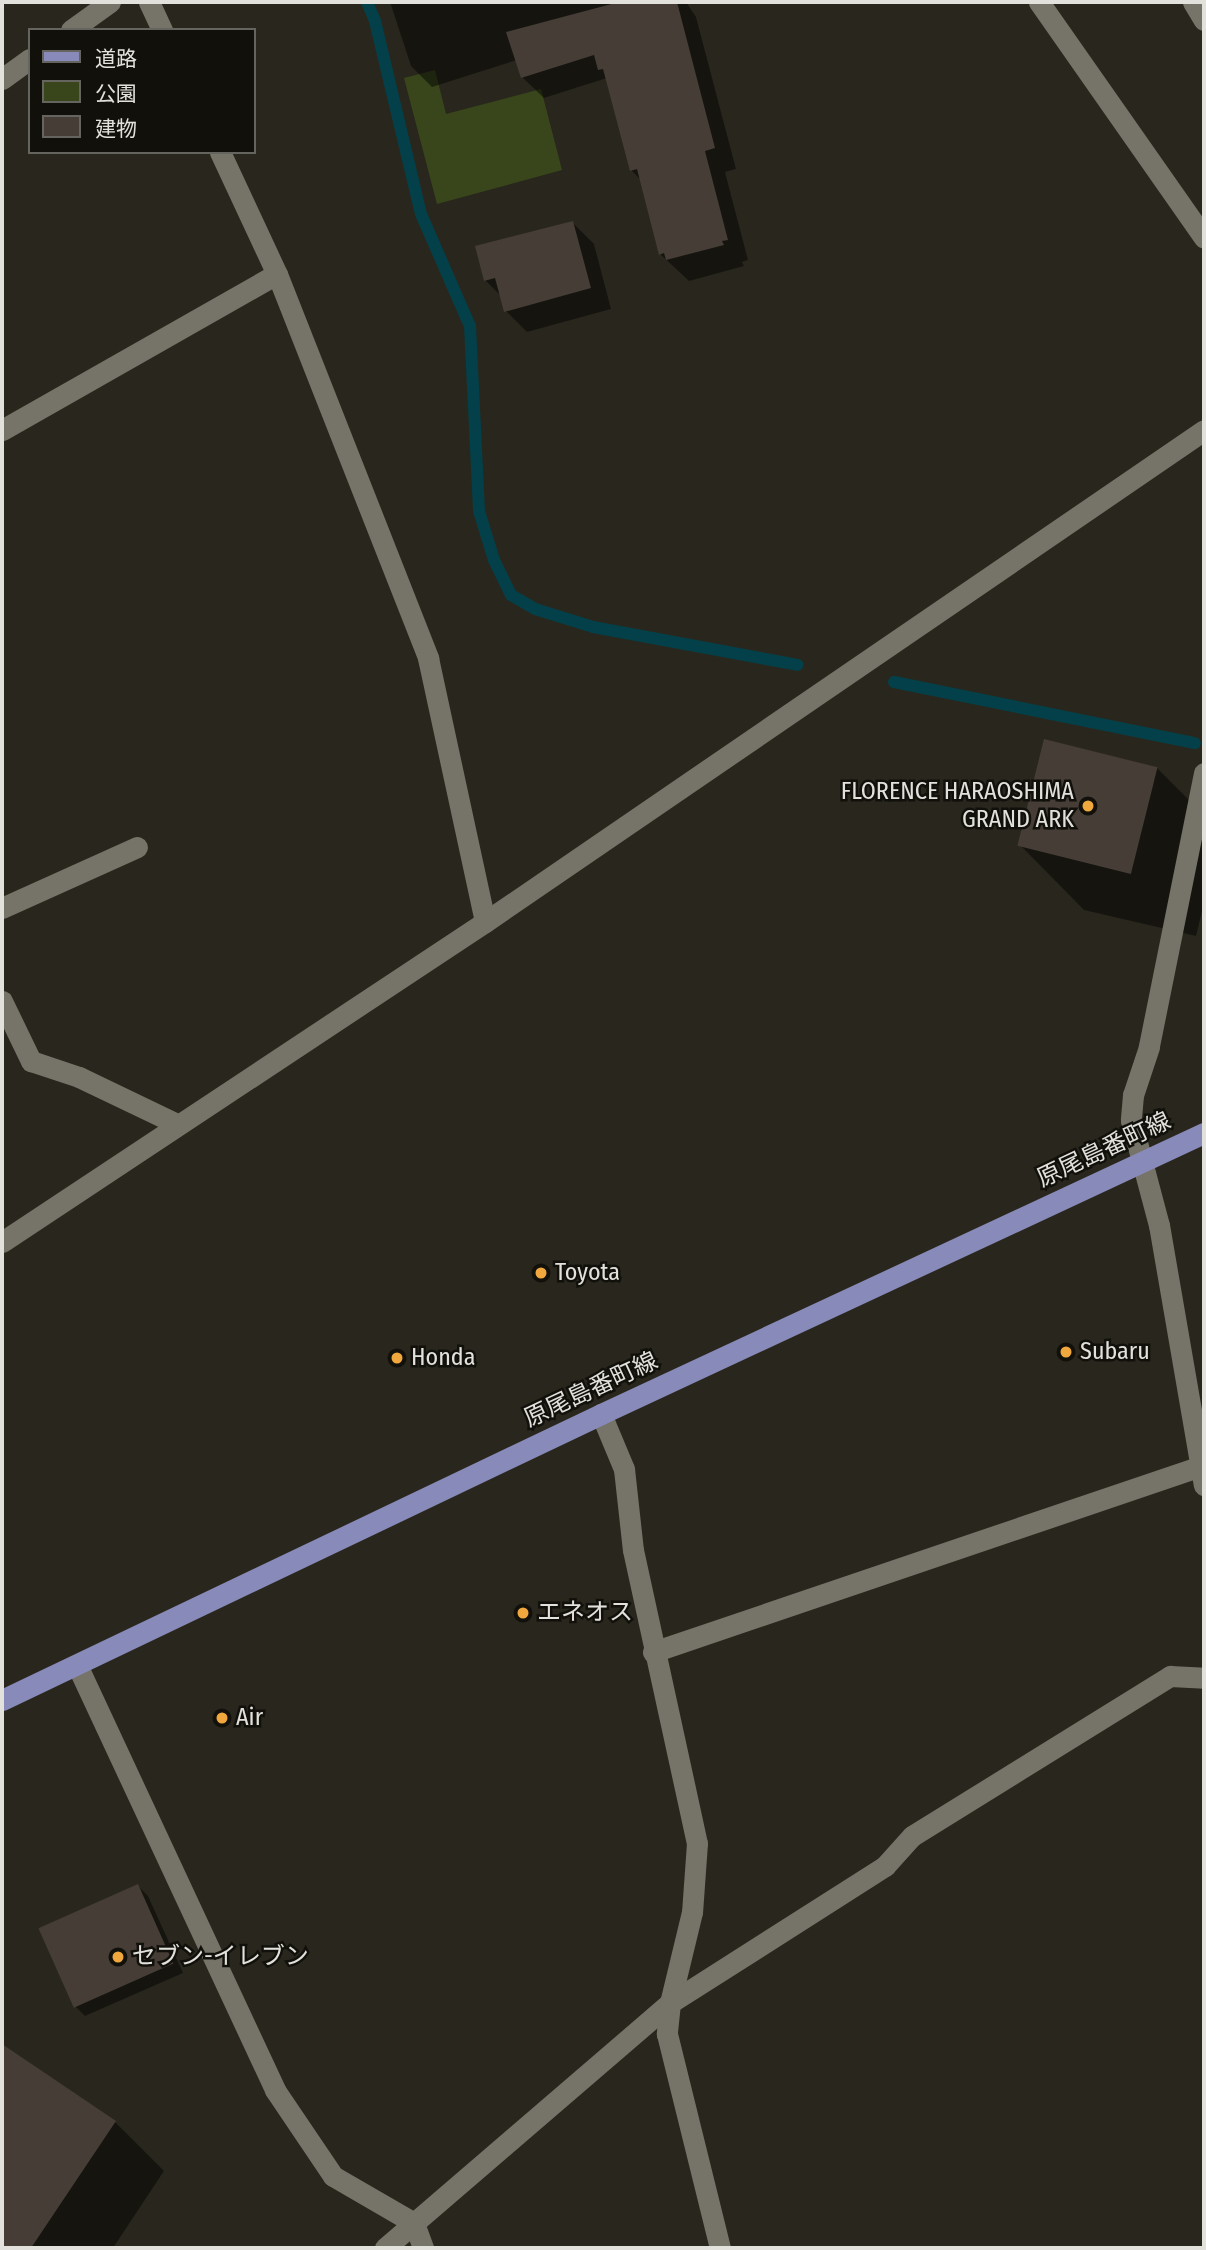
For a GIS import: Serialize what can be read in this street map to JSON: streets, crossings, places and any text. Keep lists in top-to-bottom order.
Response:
{
  "streets": {
    "main road": ["原尾島番町線"]
  },
  "places": [
    "FLORENCE HARAOSHIMA GRAND ARK",
    "Toyota",
    "Subaru",
    "Honda",
    "エネオス",
    "Air",
    "セブン-イレブン"
  ],
  "legend": ["道路", "公園", "建物"]
}
